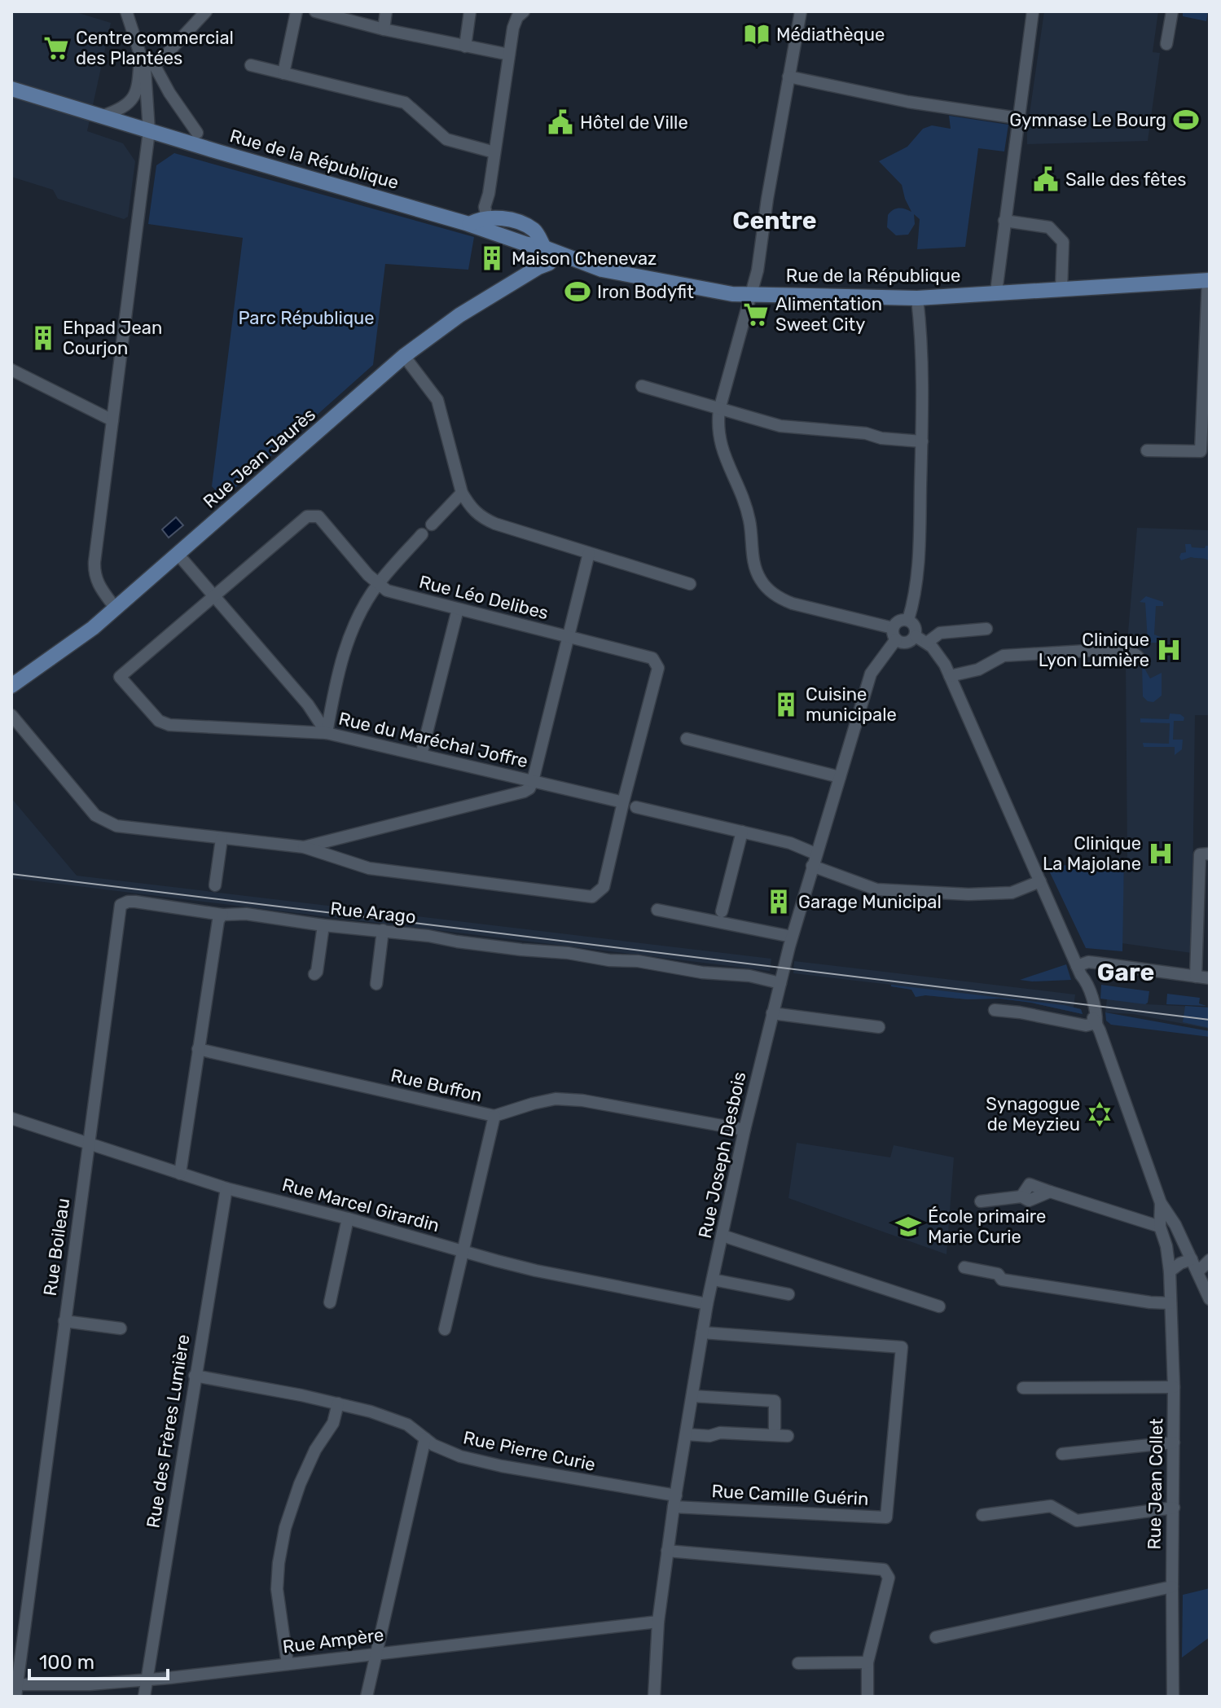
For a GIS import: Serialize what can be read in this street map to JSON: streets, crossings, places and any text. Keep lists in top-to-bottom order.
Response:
{
  "streets": {
    "main road": ["Rue de la République", "Rue Jean Jaurès"],
    "street": [
      "Rue Léo Delibes",
      "Rue du Maréchal Joffre",
      "Rue Arago",
      "Rue Buffon",
      "Rue Joseph Desbois",
      "Rue Marcel Girardin",
      "Rue Boileau",
      "Rue des Frères Lumière",
      "Rue Pierre Curie",
      "Rue Jean Collet",
      "Rue Camille Guérin",
      "Rue Ampère"
    ]
  },
  "crossings": [
    ["Rue de la République", "Rue Jean Jaurès"],
    ["Rue Léo Delibes", "Rue du Maréchal Joffre"],
    ["Rue Arago", "Rue Joseph Desbois"],
    ["Rue Arago", "Rue Boileau"],
    ["Rue Buffon", "Rue Joseph Desbois"],
    ["Rue Joseph Desbois", "Rue Marcel Girardin"],
    ["Rue Joseph Desbois", "Rue Pierre Curie"],
    ["Rue Joseph Desbois", "Rue Camille Guérin"],
    ["Rue Joseph Desbois", "Rue Ampère"],
    ["Rue Marcel Girardin", "Rue Boileau"],
    ["Rue Marcel Girardin", "Rue des Frères Lumière"],
    ["Rue Boileau", "Rue Ampère"],
    ["Rue des Frères Lumière", "Rue Pierre Curie"],
    ["Rue des Frères Lumière", "Rue Ampère"],
    ["Rue Pierre Curie", "Rue Camille Guérin"]
  ],
  "districts": ["Centre", "Gare"],
  "parks": ["Parc République"],
  "places": {
    "library": ["Médiathèque"],
    "supermarket": ["Centre commercial des Plantées", "Alimentation Sweet City"],
    "sports": ["Gymnase Le Bourg", "Iron Bodyfit"],
    "public building": ["Hôtel de Ville", "Salle des fêtes"],
    "building": [
      "Maison Chenevaz",
      "Ehpad Jean Courjon",
      "Cuisine municipale",
      "Garage Municipal"
    ],
    "hospital": ["Clinique Lyon Lumière", "Clinique La Majolane"],
    "synagogue": ["Synagogue de Meyzieu"],
    "school or university": ["École primaire Marie Curie"]
  },
  "scale_bar": "100 m"
}
